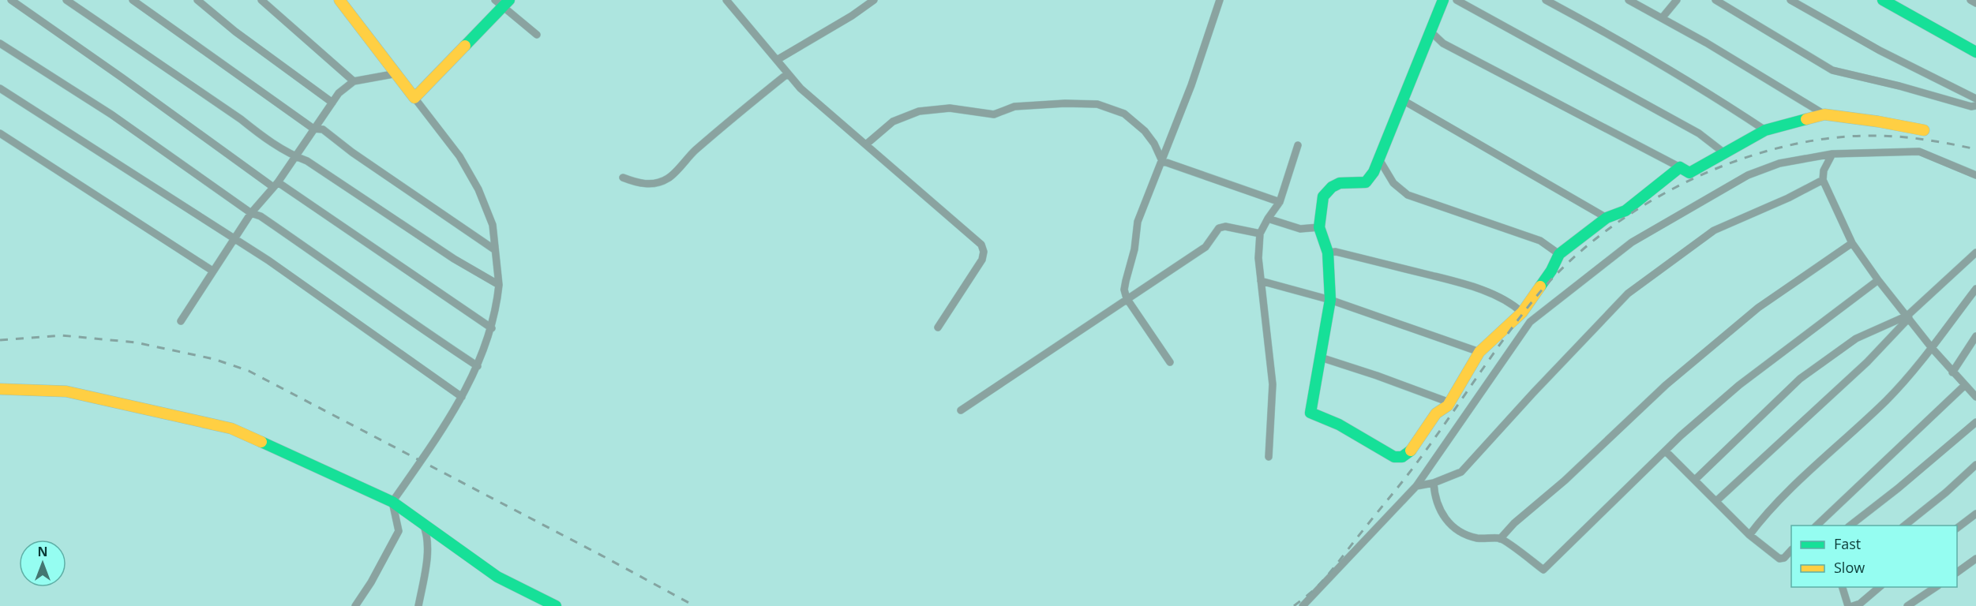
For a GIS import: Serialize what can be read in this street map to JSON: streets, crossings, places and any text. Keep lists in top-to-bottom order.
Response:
{
  "legend": ["Fast", "Slow"],
  "north": "top"
}
